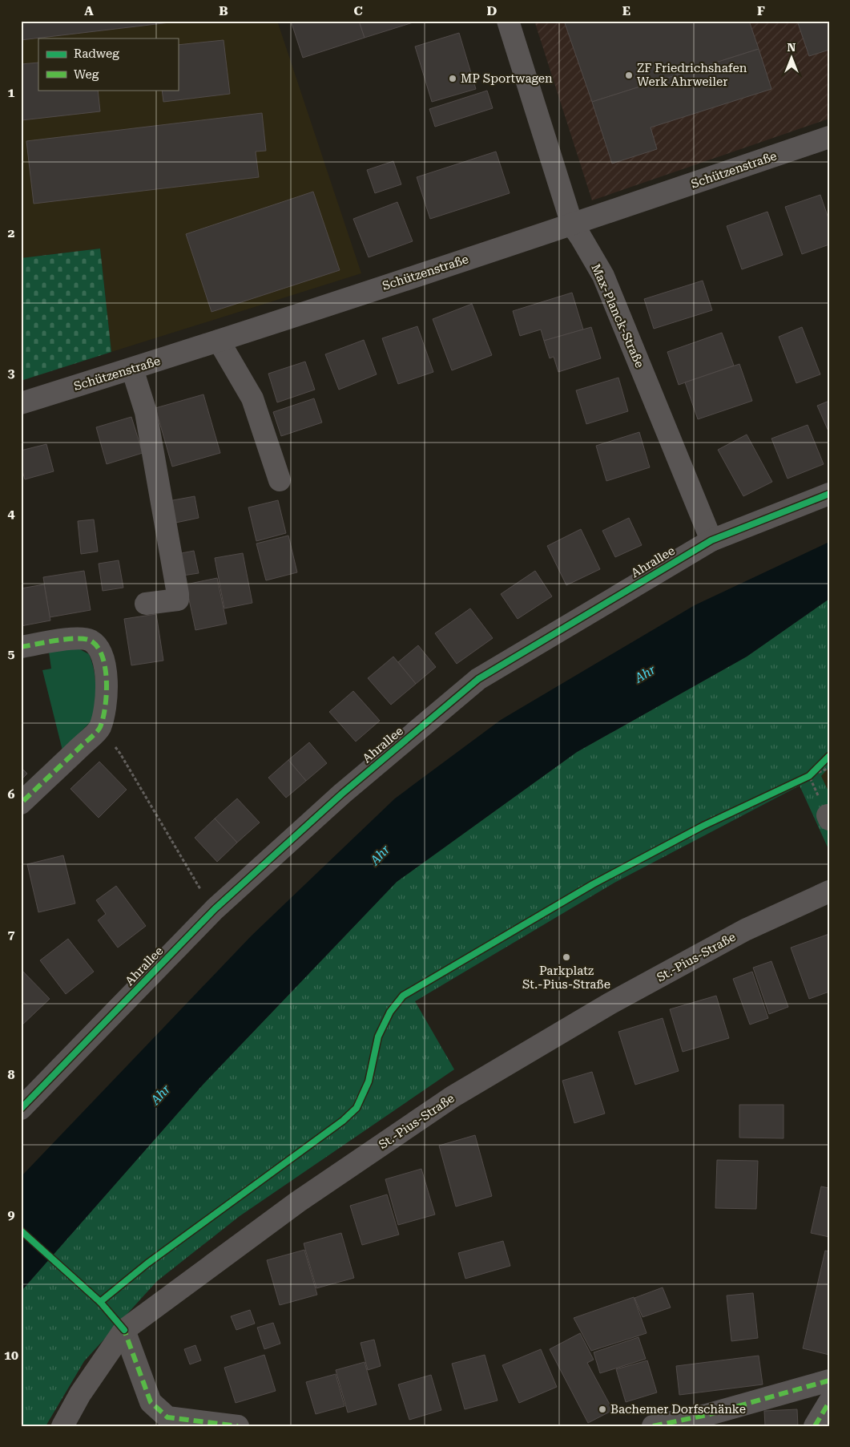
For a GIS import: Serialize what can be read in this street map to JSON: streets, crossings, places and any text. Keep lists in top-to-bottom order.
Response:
{
  "streets": {
    "street": [
      "Schützenstraße",
      "Max-Planck-Straße",
      "Ahrallee",
      "St.-Pius-Straße"
    ]
  },
  "crossings": [
    ["Schützenstraße", "Max-Planck-Straße"],
    ["Max-Planck-Straße", "Ahrallee"]
  ],
  "water": ["Ahr"],
  "places": [
    "ZF Friedrichshafen Werk Ahrweiler",
    "MP Sportwagen",
    "Parkplatz St.-Pius-Straße",
    "Bachemer Dorfschänke"
  ],
  "legend": ["Radweg", "Weg"],
  "north": "top",
  "grid": {
    "columns": [
      "A",
      "B",
      "C",
      "D",
      "E",
      "F"
    ],
    "rows": [
      "1",
      "2",
      "3",
      "4",
      "5",
      "6",
      "7",
      "8",
      "9",
      "10"
    ]
  }
}
